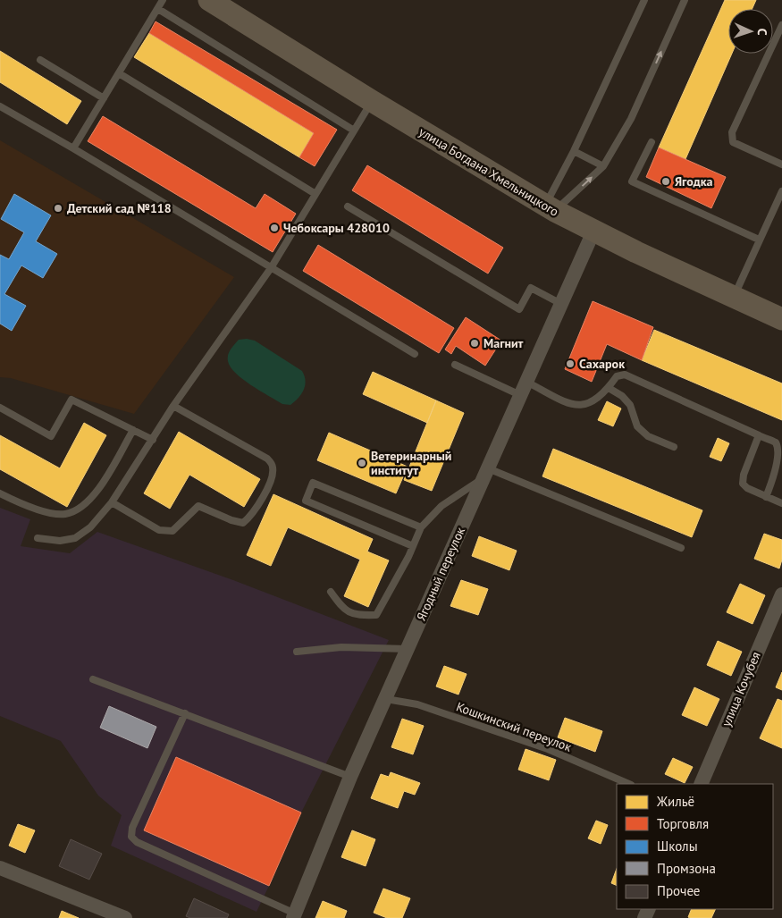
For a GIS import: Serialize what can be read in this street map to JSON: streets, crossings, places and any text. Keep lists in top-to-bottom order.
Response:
{
  "streets": {
    "main road": ["улица Богдана Хмельницкого"],
    "street": ["Ягодный переулок", "улица Кочубея"],
    "lane": ["Кошкинский переулок"]
  },
  "crossings": [
    ["улица Богдана Хмельницкого", "Ягодный переулок"],
    ["Ягодный переулок", "Кошкинский переулок"]
  ],
  "places": [
    "Ягодка",
    "Детский сад №118",
    "Чебоксары 428010",
    "Магнит",
    "Сахарок",
    "Ветеринарный институт"
  ],
  "legend": [
    "Жильё",
    "Торговля",
    "Школы",
    "Промзона",
    "Прочее"
  ],
  "north": "right"
}
